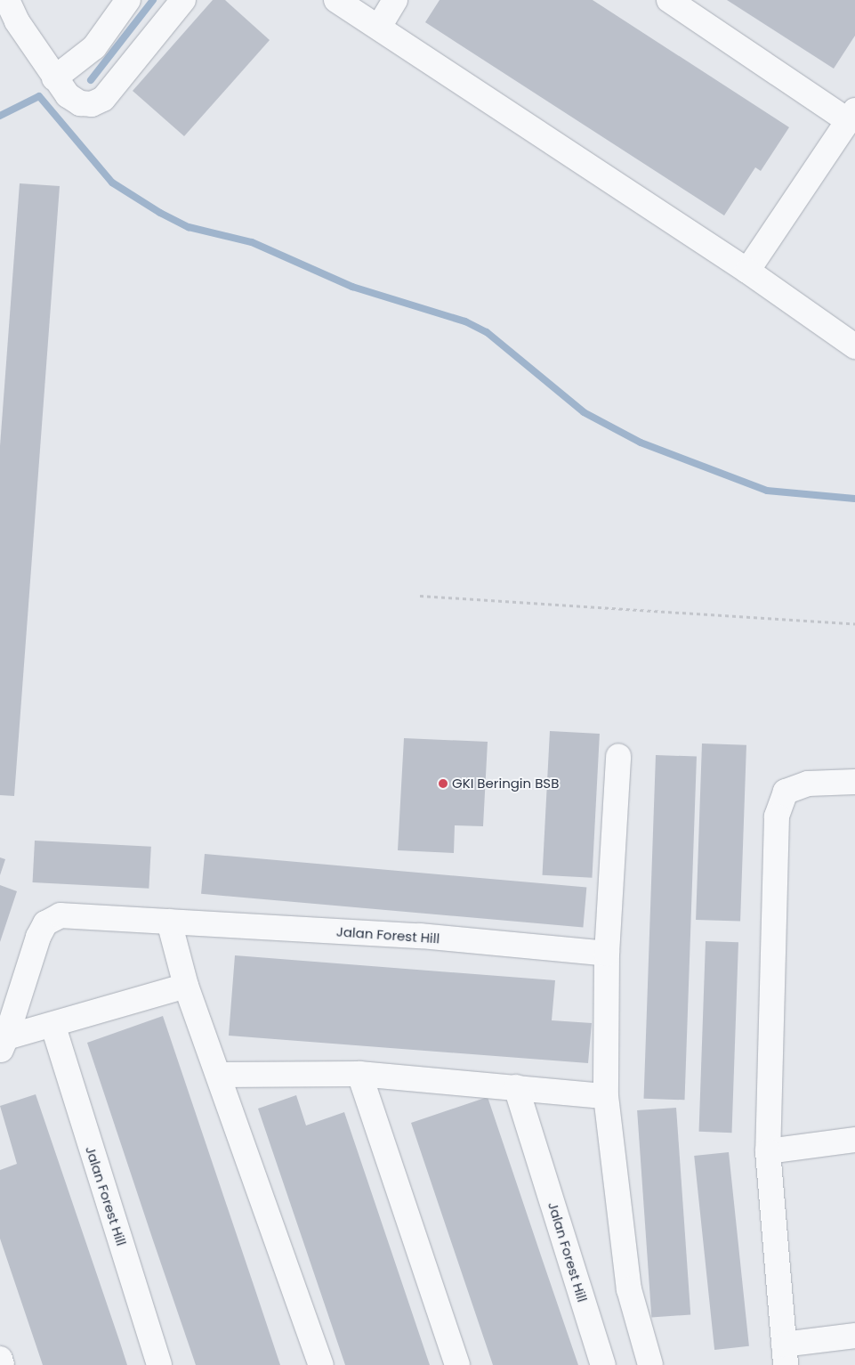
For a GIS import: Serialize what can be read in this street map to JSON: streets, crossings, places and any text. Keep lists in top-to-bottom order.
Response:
{
  "streets": {
    "street": ["Jalan Forest Hill"]
  },
  "places": ["GKI Beringin BSB"]
}
